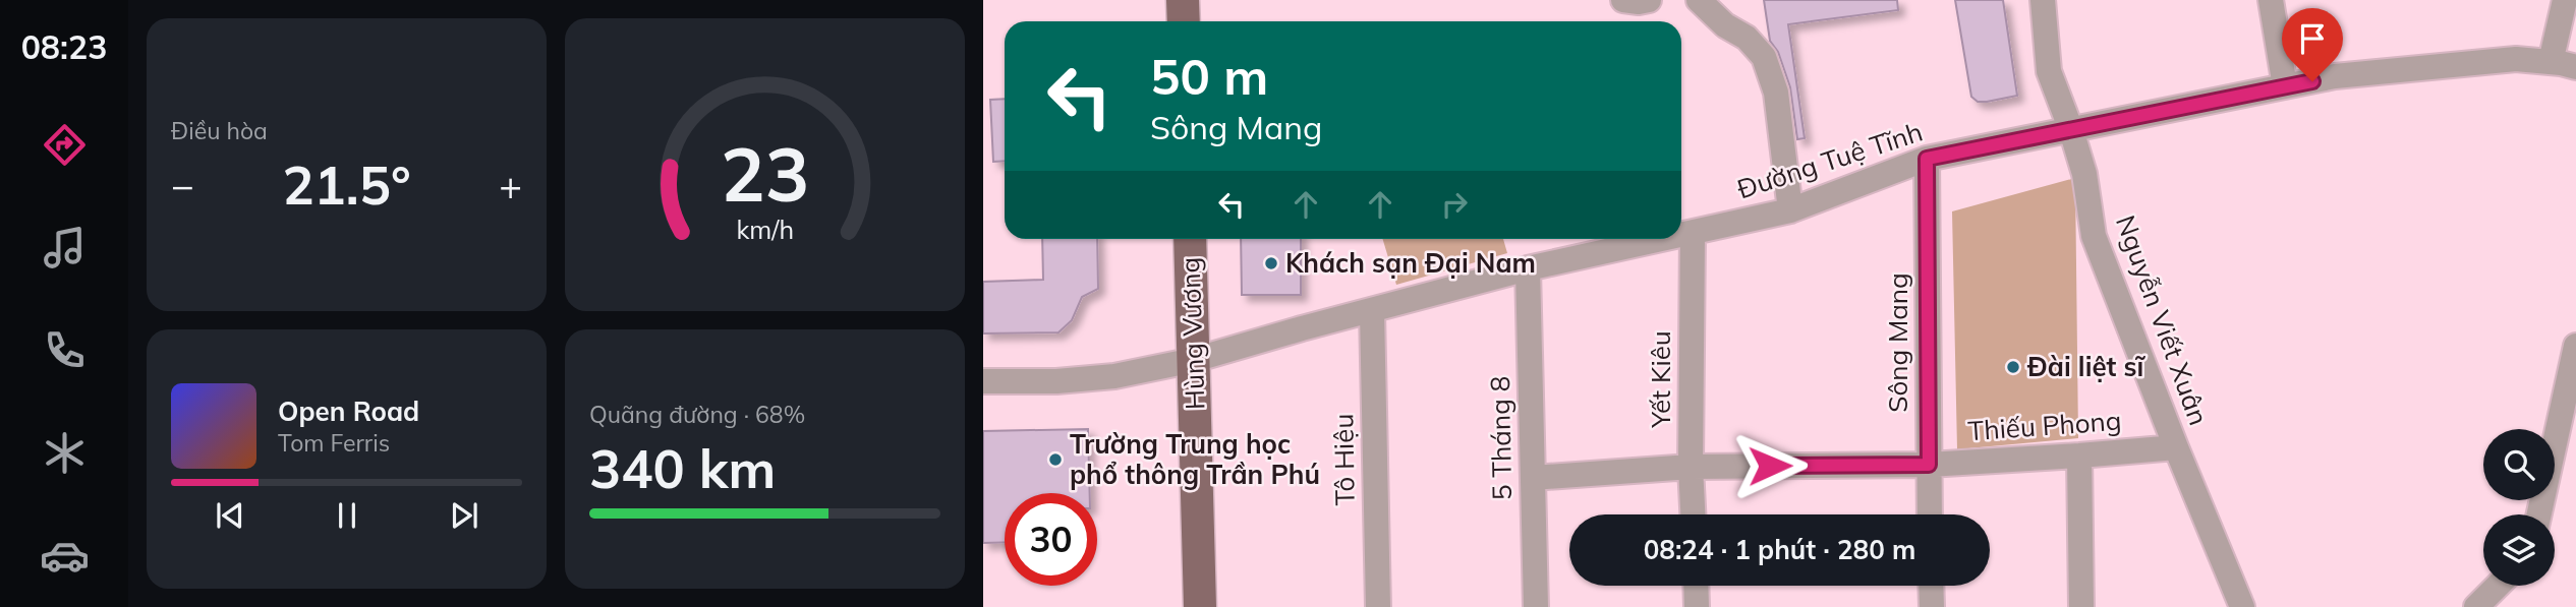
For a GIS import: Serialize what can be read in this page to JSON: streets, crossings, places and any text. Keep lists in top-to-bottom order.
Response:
{
  "streets": {
    "main road": ["Hùng Vương"],
    "street": [
      "Đường Tuệ Tĩnh",
      "Nguyễn Viết Xuân",
      "Sông Mang",
      "Yết Kiêu",
      "Thiếu Phong",
      "5 Tháng 8",
      "Tô Hiệu"
    ]
  },
  "crossings": [
    ["Đường Tuệ Tĩnh", "Nguyễn Viết Xuân"],
    ["Đường Tuệ Tĩnh", "Hùng Vương"],
    ["Đường Tuệ Tĩnh", "Sông Mang"],
    ["Đường Tuệ Tĩnh", "Yết Kiêu"],
    ["Đường Tuệ Tĩnh", "5 Tháng 8"],
    ["Đường Tuệ Tĩnh", "Tô Hiệu"],
    ["Nguyễn Viết Xuân", "Thiếu Phong"],
    ["Sông Mang", "Thiếu Phong"],
    ["Yết Kiêu", "Thiếu Phong"],
    ["Thiếu Phong", "5 Tháng 8"]
  ],
  "places": ["Khách sạn Đại Nam", "Đài liệt sĩ", "Trường Trung học phổ thông Trần Phú"],
  "page": {
    "tabs": "08:23",
    "tile": [
      "Điều hòa",
      ["Quãng đường · 68%", "340 km"]
    ],
    "turn": ["50 m", "Sông Mang"],
    "heat": ["−", "21.5°", "+"],
    "song": ["Open Road", "Tom Ferris"],
    "limit": "30",
    "trip": "08:24 · 1 phút · 280 m",
    "gauge": ["23", "km/h"]
  }
}
